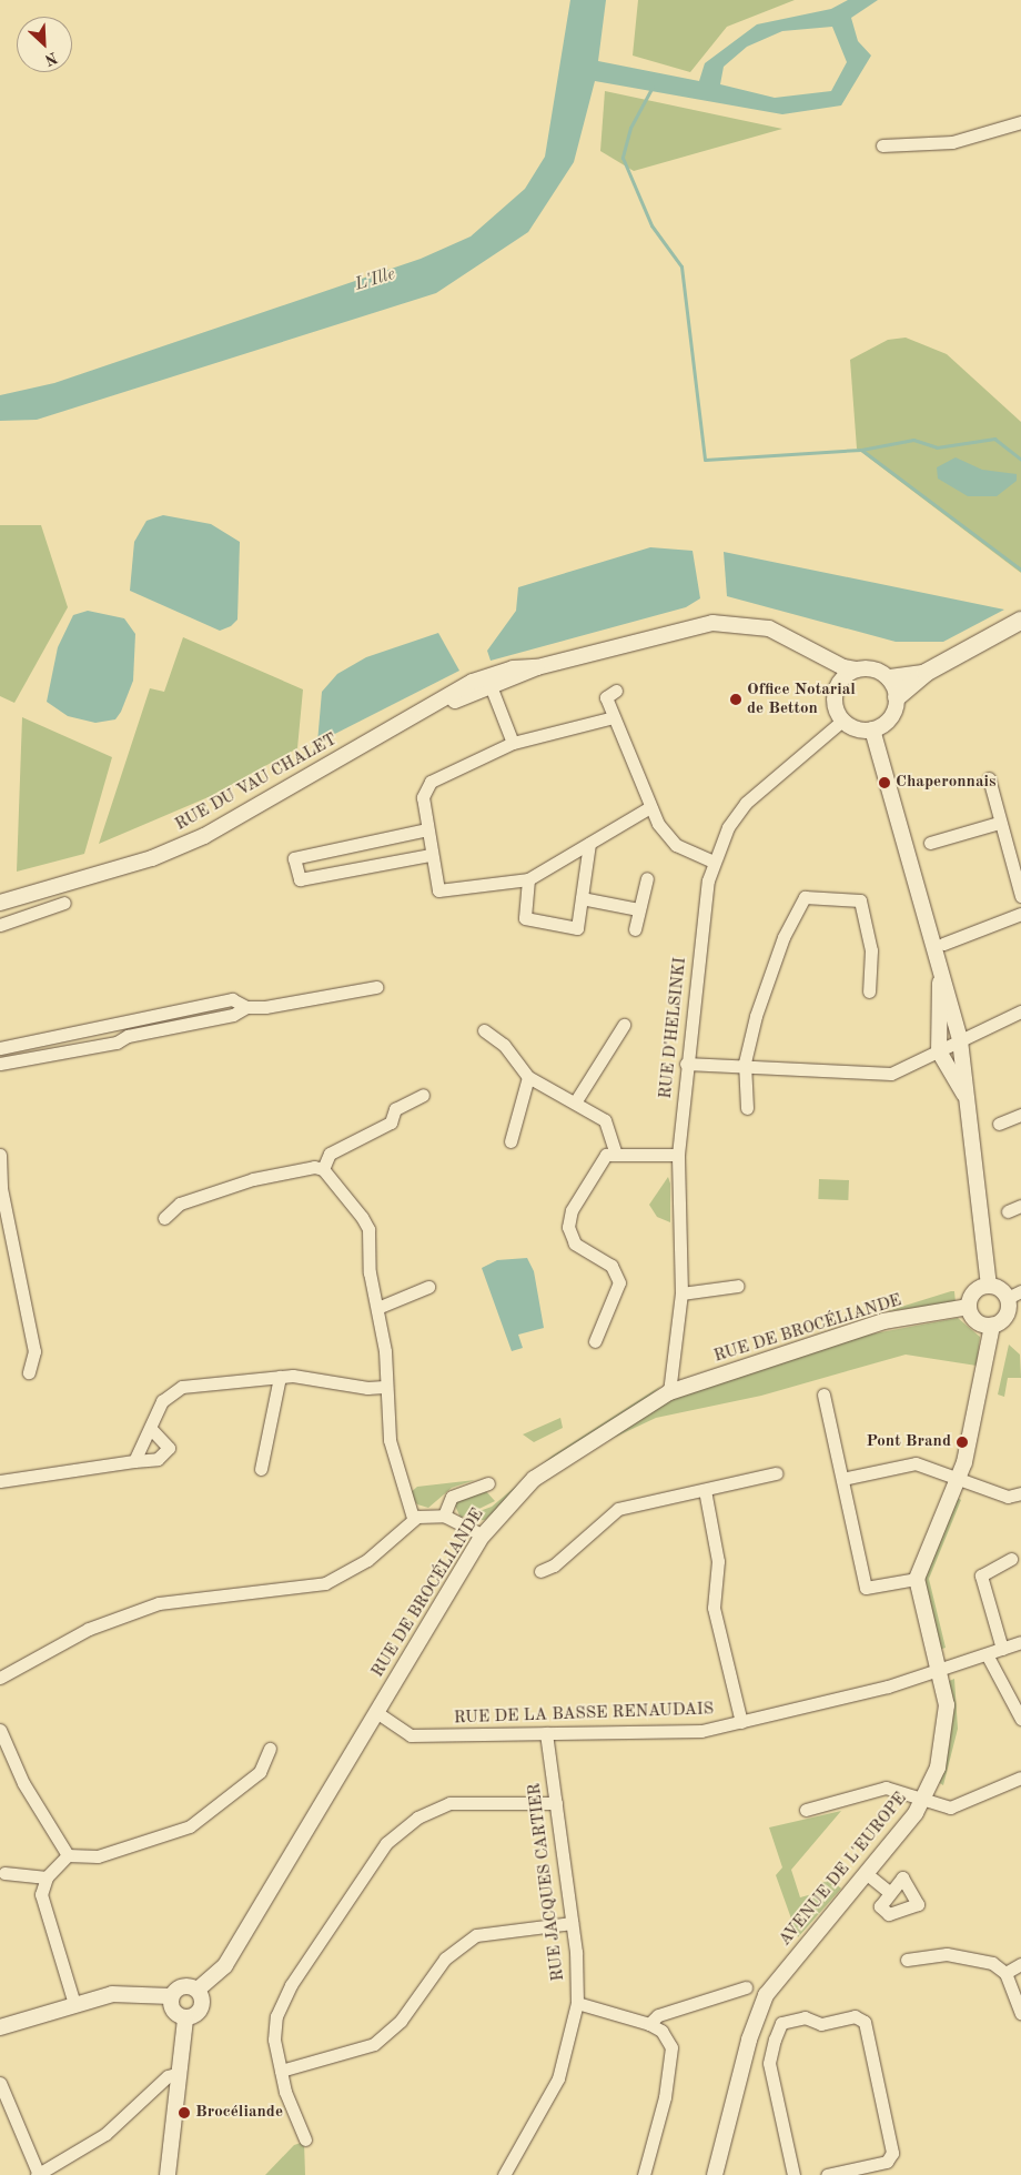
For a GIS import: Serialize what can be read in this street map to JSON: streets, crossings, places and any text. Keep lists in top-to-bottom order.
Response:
{
  "streets": {
    "street": [
      "RUE DU VAU CHALET",
      "RUE D'HELSINKI",
      "RUE DE BROCÉLIANDE",
      "RUE DE LA BASSE RENAUDAIS",
      "AVENUE DE L'EUROPE",
      "RUE JACQUES CARTIER"
    ]
  },
  "crossings": [
    ["RUE DU VAU CHALET", "RUE D'HELSINKI"],
    ["RUE D'HELSINKI", "RUE DE BROCÉLIANDE"],
    ["RUE DE BROCÉLIANDE", "RUE DE LA BASSE RENAUDAIS"],
    ["RUE DE LA BASSE RENAUDAIS", "AVENUE DE L'EUROPE"],
    ["RUE DE LA BASSE RENAUDAIS", "RUE JACQUES CARTIER"]
  ],
  "water": ["L'Ille"],
  "places": [
    "Office Notarial de Betton",
    "Chaperonnais",
    "Pont Brand",
    "Brocéliande"
  ],
  "north": "bottom right"
}
